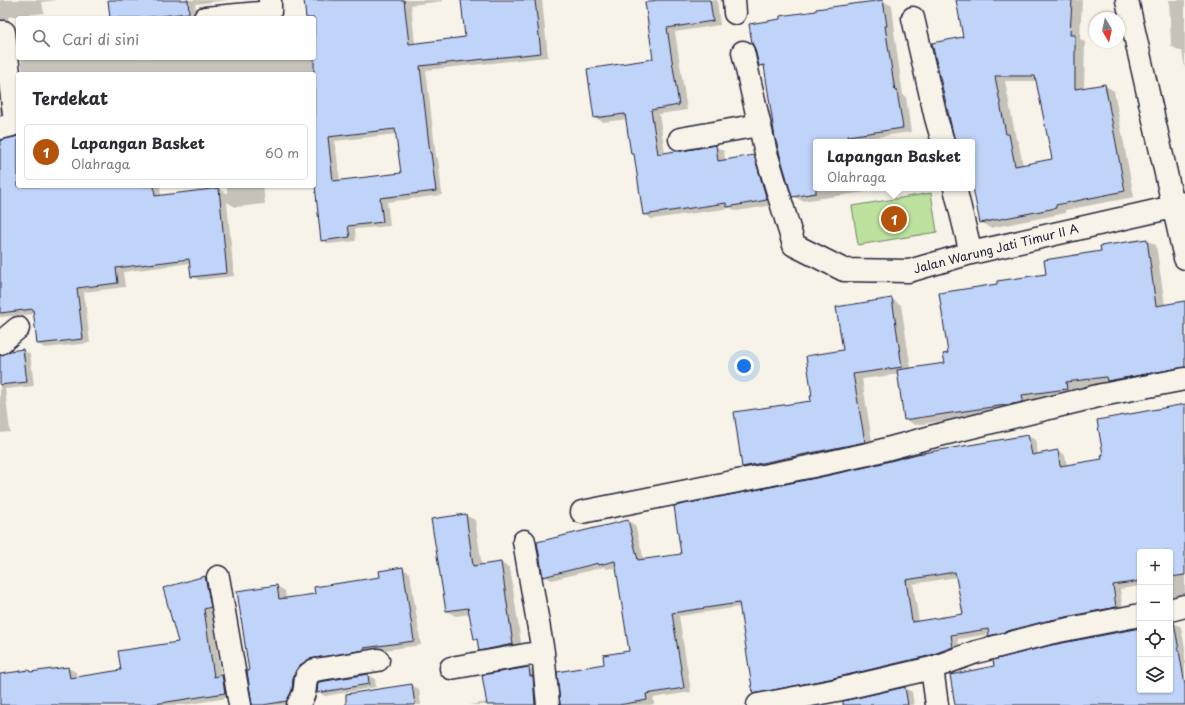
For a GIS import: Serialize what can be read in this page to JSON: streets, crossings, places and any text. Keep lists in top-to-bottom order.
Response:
{
  "streets": {
    "street": ["Jalan Warung Jati Timur II A"]
  },
  "north": "bottom",
  "page": {
    "search": "Cari di sini",
    "heading": "Terdekat",
    "list": [
      {
        "mark": "1",
        "name": "Lapangan Basket",
        "note": "Olahraga",
        "value": "60 m"
      }
    ],
    "popup": ["Lapangan Basket", "Olahraga"],
    "pins": "1",
    "map_buttons": ["+", "−"]
  }
}
